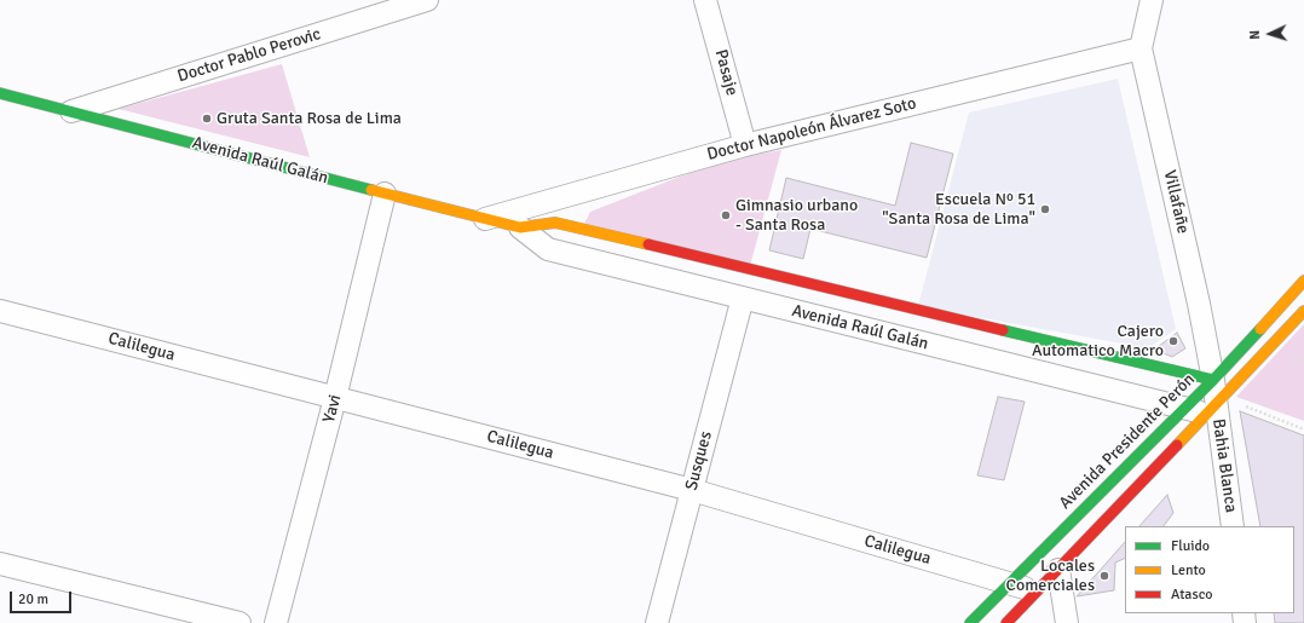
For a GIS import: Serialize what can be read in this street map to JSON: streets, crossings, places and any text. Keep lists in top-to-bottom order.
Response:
{
  "streets": {
    "street": [
      "Doctor Pablo Perovic",
      "Pasaje",
      "Doctor Napoleón Álvarez Soto",
      "Avenida Raúl Galán",
      "Villafañe",
      "Calilegua",
      "Yavi",
      "Avenida Presidente Perón",
      "Susques",
      "Bahia Blanca"
    ]
  },
  "crossings": [
    ["Doctor Pablo Perovic", "Avenida Raúl Galán"],
    ["Pasaje", "Doctor Napoleón Álvarez Soto"],
    ["Doctor Napoleón Álvarez Soto", "Avenida Raúl Galán"],
    ["Doctor Napoleón Álvarez Soto", "Villafañe"],
    ["Avenida Raúl Galán", "Villafañe"],
    ["Avenida Raúl Galán", "Yavi"],
    ["Avenida Raúl Galán", "Avenida Presidente Perón"],
    ["Avenida Raúl Galán", "Susques"],
    ["Avenida Raúl Galán", "Bahia Blanca"],
    ["Villafañe", "Avenida Presidente Perón"],
    ["Villafañe", "Bahia Blanca"],
    ["Calilegua", "Yavi"],
    ["Calilegua", "Avenida Presidente Perón"],
    ["Calilegua", "Susques"]
  ],
  "places": [
    "Gruta Santa Rosa de Lima",
    "Escuela Nº 51 \"Santa Rosa de Lima\"",
    "Gimnasio urbano - Santa Rosa",
    "Cajero Automatico Macro",
    "Locales Comerciales"
  ],
  "legend": ["Fluido", "Lento", "Atasco"],
  "scale_bar": "20 m",
  "north": "left"
}
